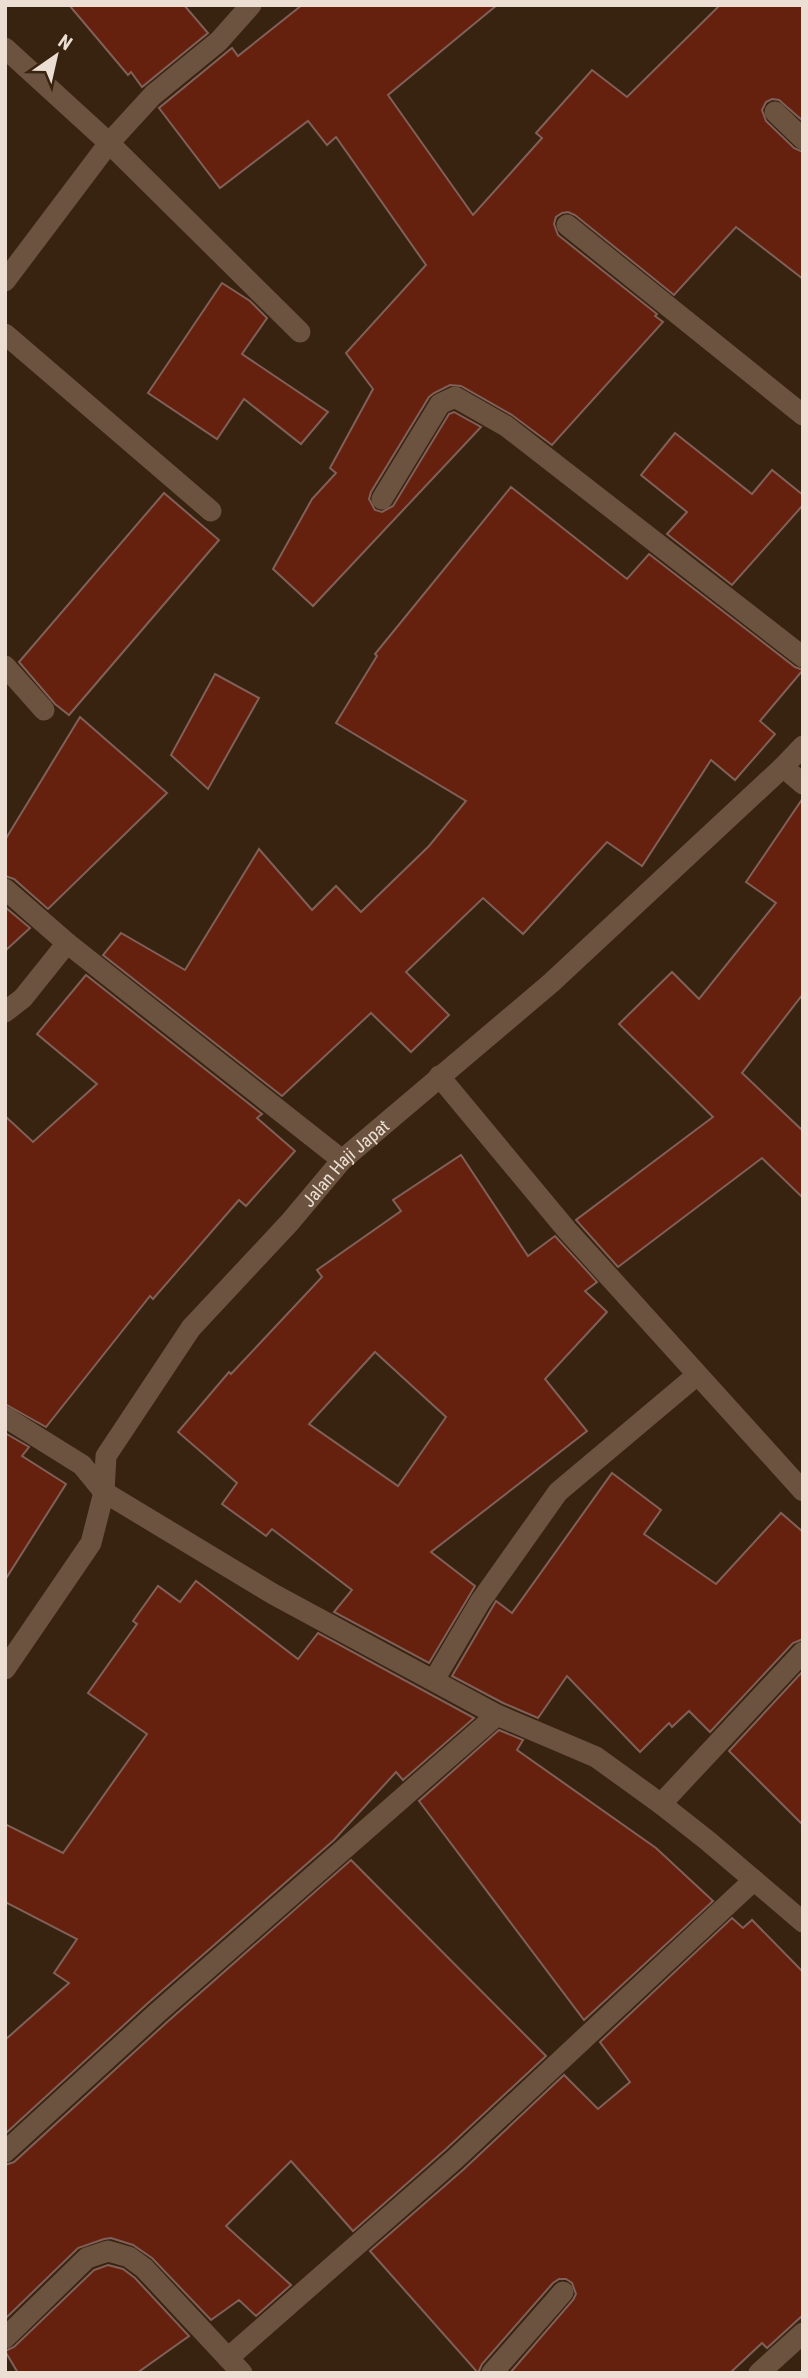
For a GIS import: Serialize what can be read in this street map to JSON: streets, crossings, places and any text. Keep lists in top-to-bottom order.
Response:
{
  "streets": {
    "street": ["Jalan Haji Japat"]
  },
  "north": "top right"
}
